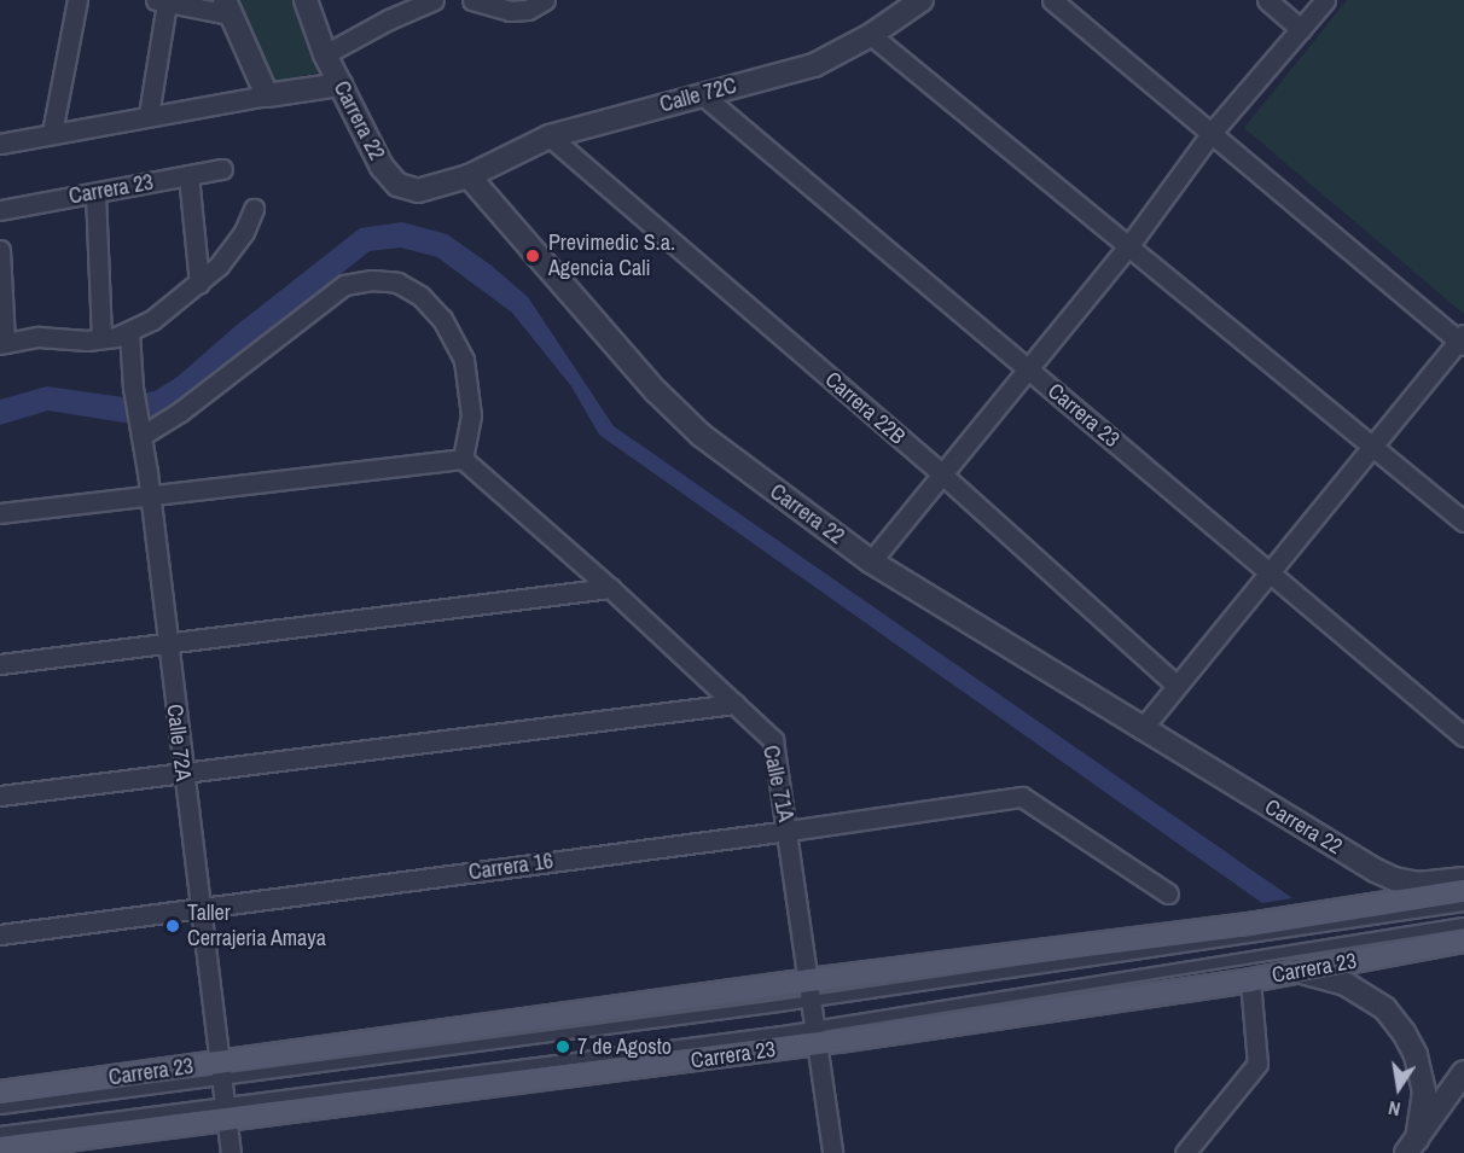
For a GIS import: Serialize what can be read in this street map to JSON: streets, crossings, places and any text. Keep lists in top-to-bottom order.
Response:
{
  "streets": {
    "main road": ["Carrera 23"],
    "street": [
      "Calle 72C",
      "Carrera 22",
      "Carrera 22B",
      "Calle 72A",
      "Calle 71A",
      "Carrera 16"
    ]
  },
  "crossings": [
    ["Calle 72C", "Carrera 22"],
    ["Calle 72C", "Carrera 23"],
    ["Calle 72C", "Carrera 22B"],
    ["Carrera 23", "Calle 72A"],
    ["Carrera 23", "Calle 71A"],
    ["Calle 72A", "Carrera 16"],
    ["Calle 71A", "Carrera 16"]
  ],
  "places": ["Previmedic S.a. Agencia Cali", "Taller Cerrajeria Amaya", "7 de Agosto"],
  "north": "bottom"
}
